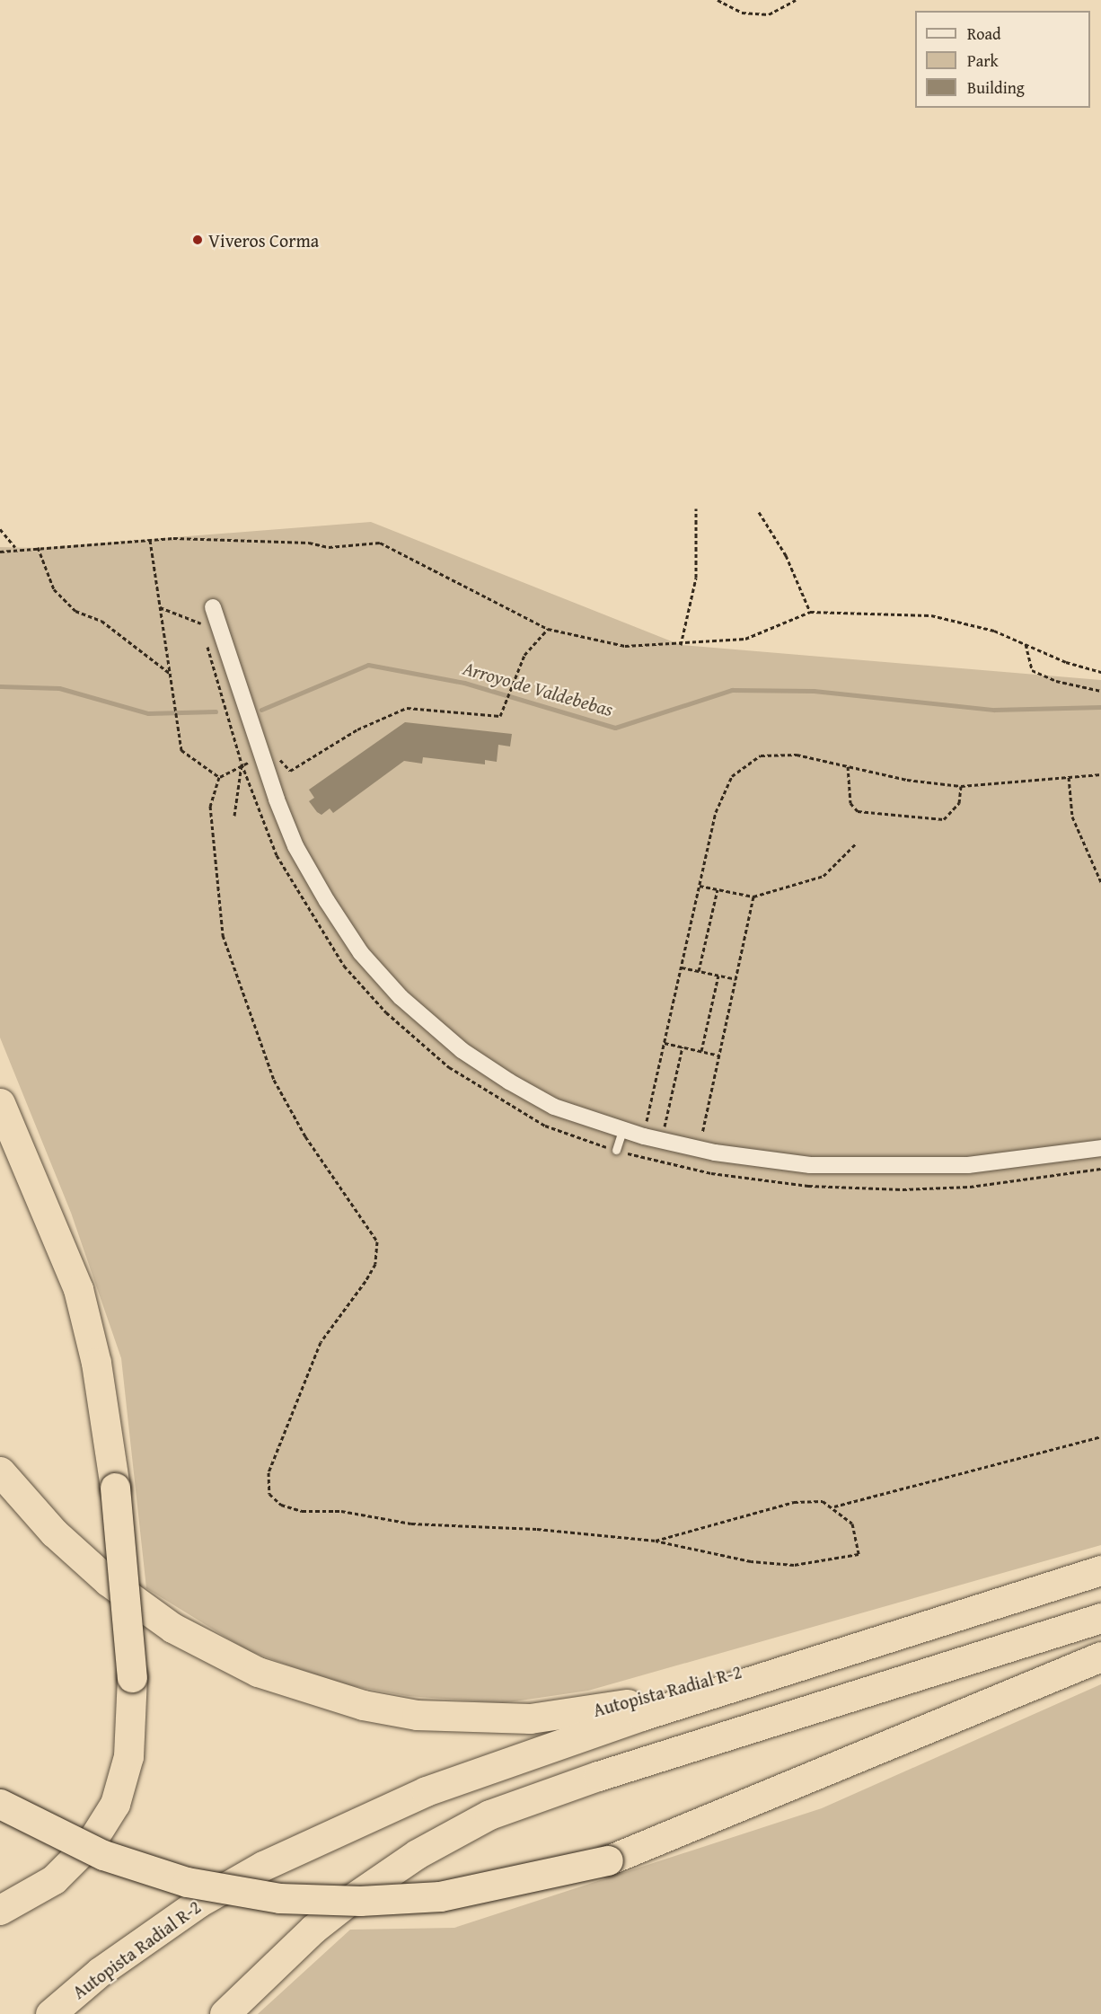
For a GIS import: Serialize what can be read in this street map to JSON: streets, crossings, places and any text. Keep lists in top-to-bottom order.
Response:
{
  "streets": {
    "highway": ["Autopista Radial R-2"]
  },
  "water": ["Arroyo de Valdebebas"],
  "places": ["Viveros Corma"],
  "legend": ["Road", "Park", "Building"]
}
